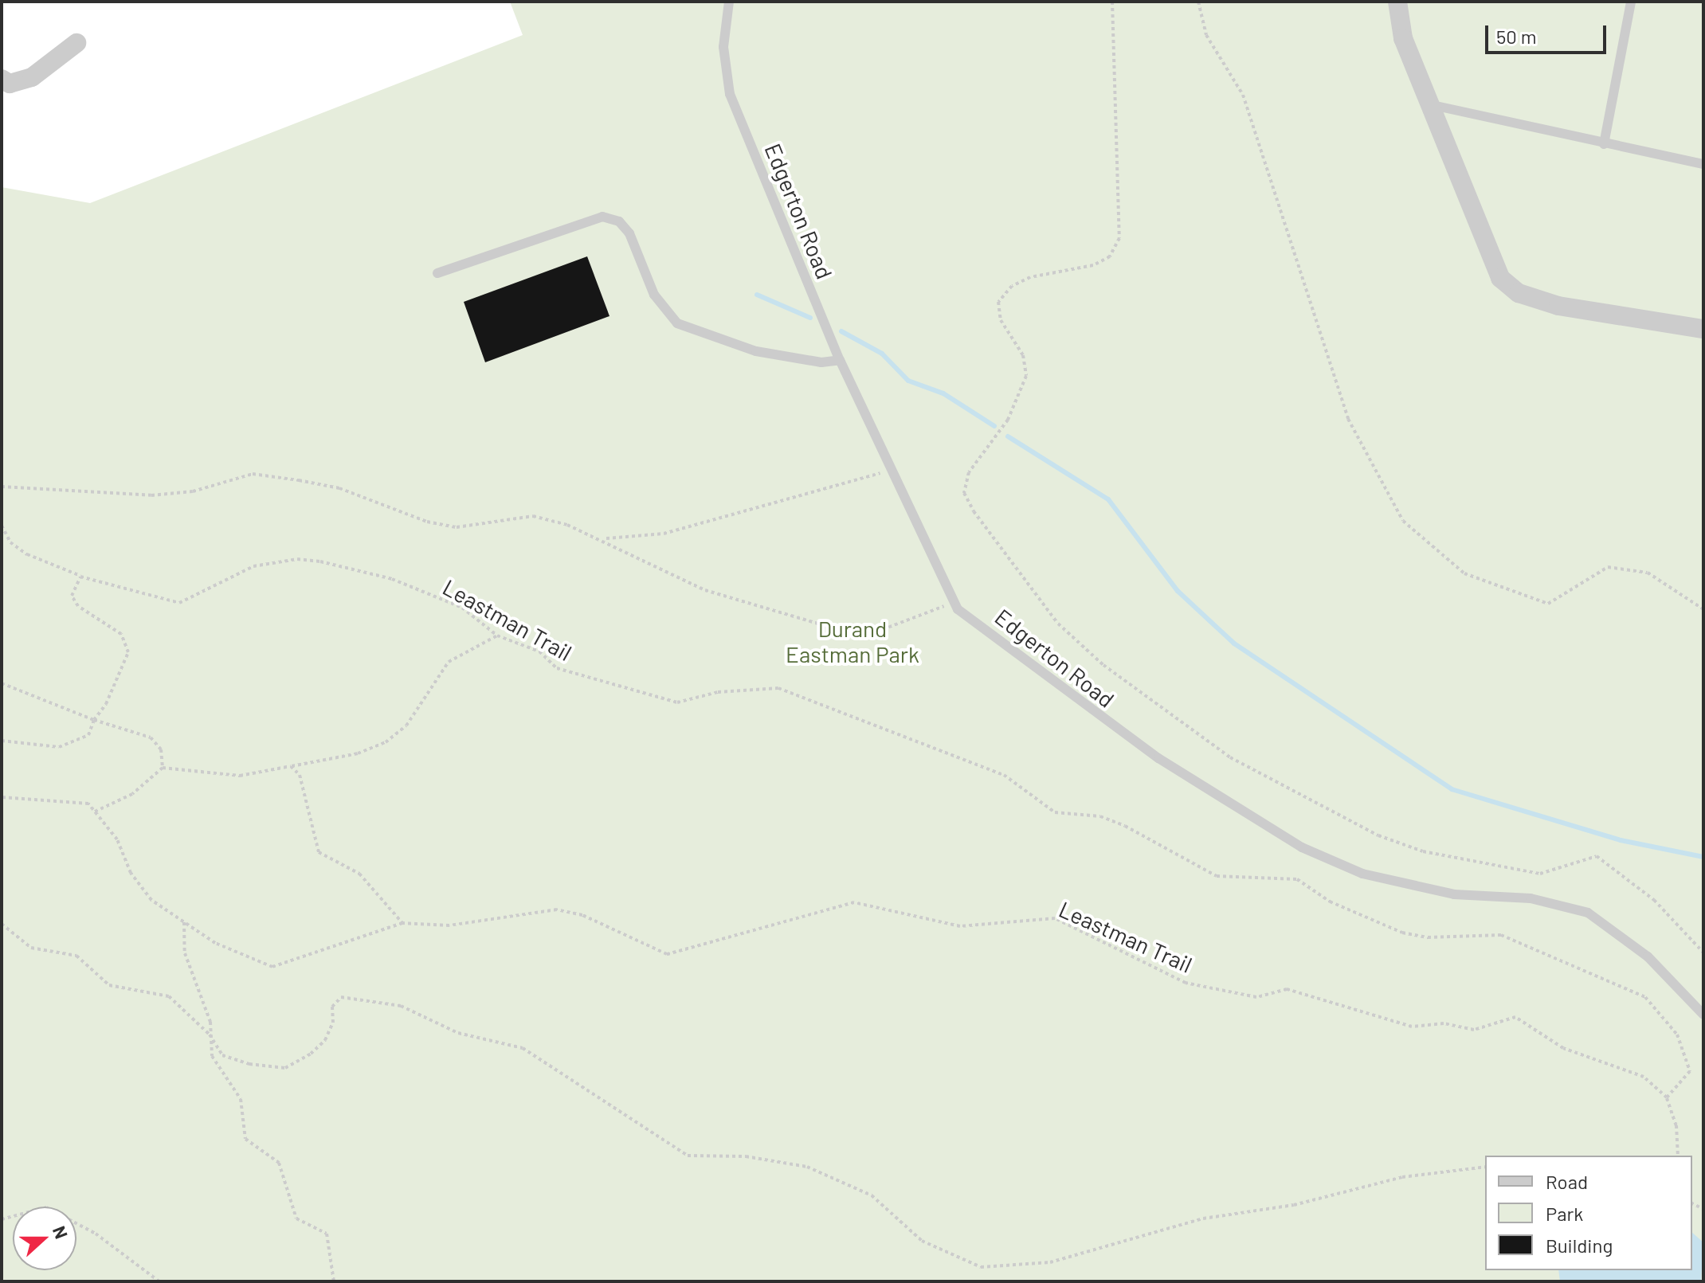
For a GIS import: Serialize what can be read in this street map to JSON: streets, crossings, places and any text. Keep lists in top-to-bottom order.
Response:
{
  "streets": {
    "lane": ["Edgerton Road"],
    "path": ["Leastman Trail"]
  },
  "parks": ["Durand Eastman Park"],
  "legend": ["Road", "Park", "Building"],
  "scale_bar": "50 m",
  "north": "right"
}
